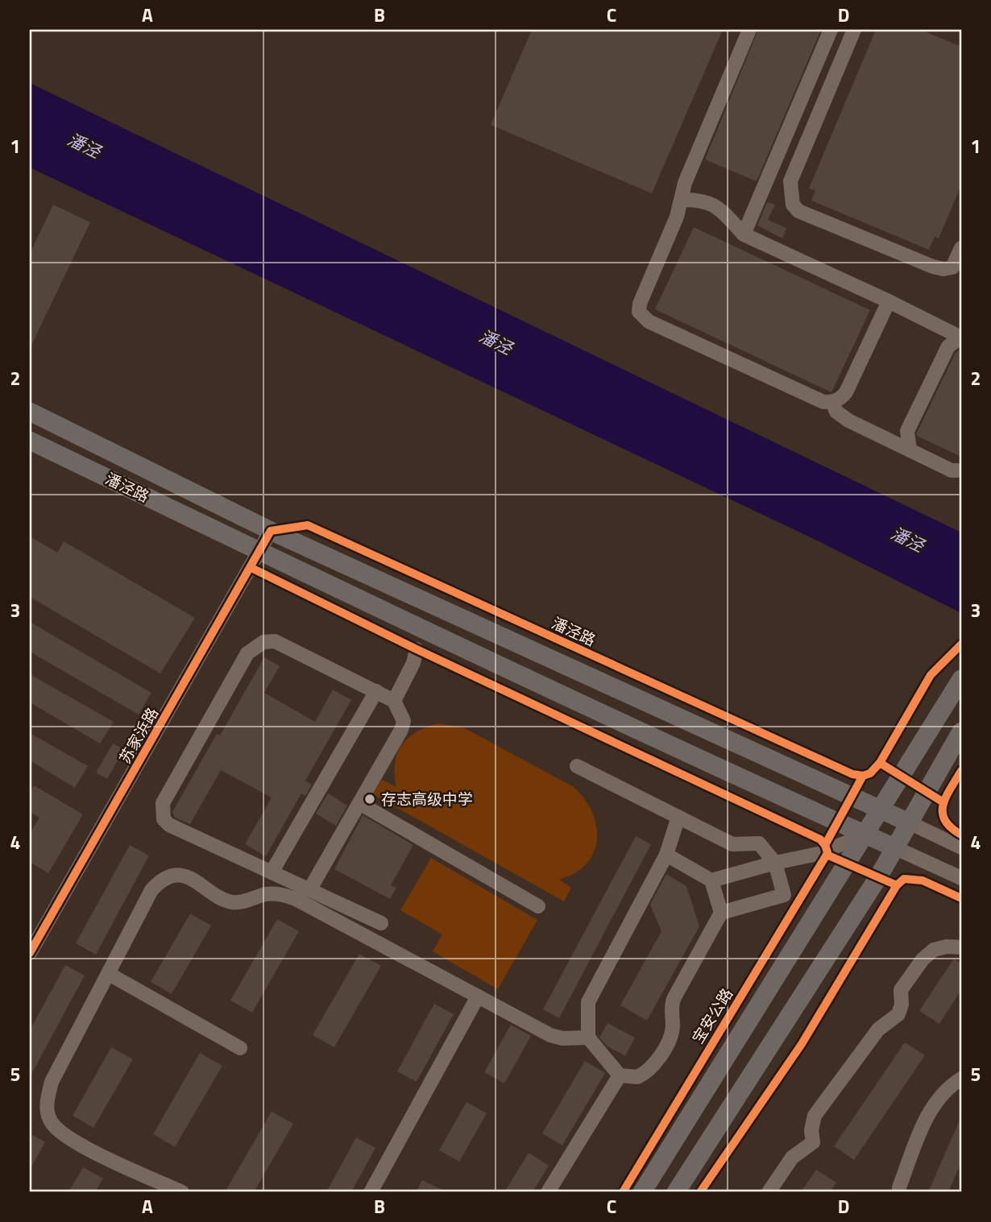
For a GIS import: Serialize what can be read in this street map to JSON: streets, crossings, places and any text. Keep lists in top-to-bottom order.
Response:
{
  "streets": {
    "main road": ["潘泾路"],
    "street": ["苏家浜路"],
    "cycle path": ["宝安公路"]
  },
  "crossings": [
    ["潘泾路", "苏家浜路"]
  ],
  "water": ["潘泾"],
  "places": ["存志高级中学"],
  "grid": {
    "columns": [
      "A",
      "B",
      "C",
      "D"
    ],
    "rows": [
      "1",
      "2",
      "3",
      "4",
      "5"
    ]
  }
}
